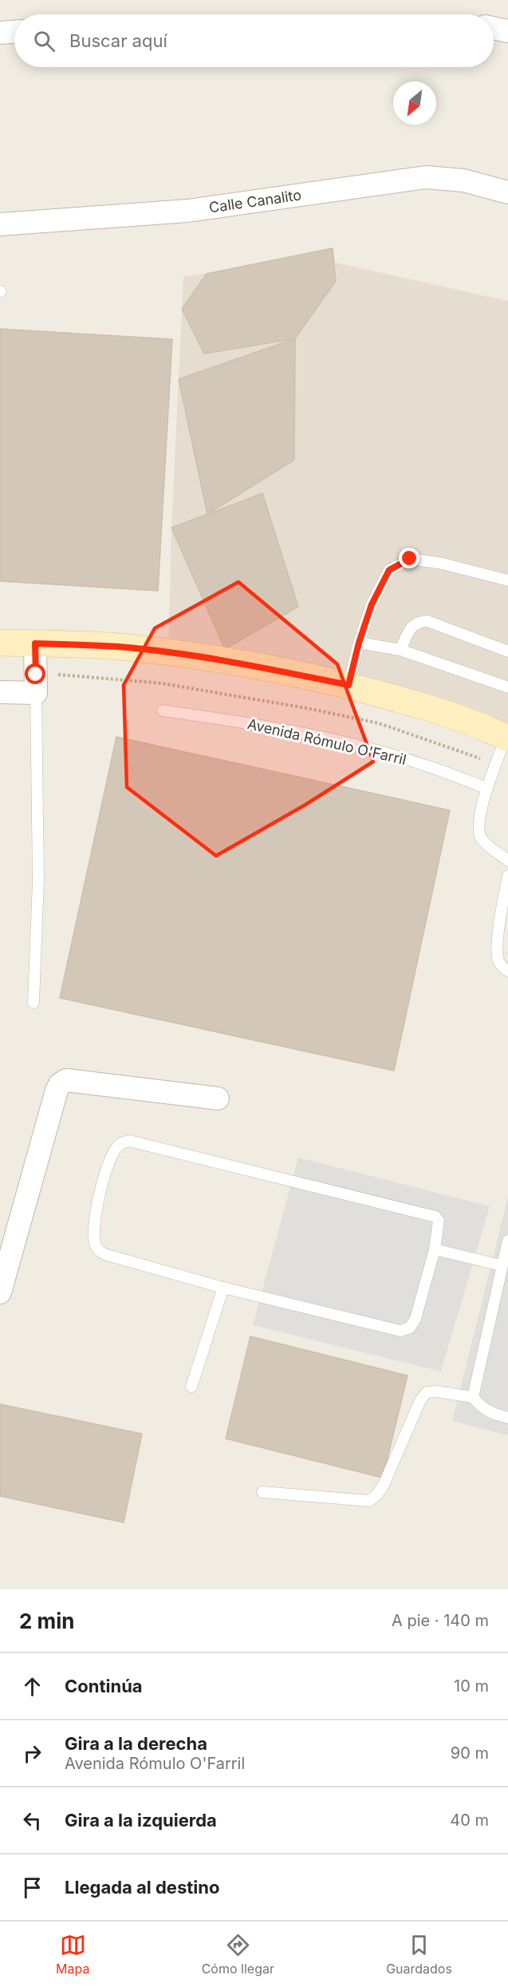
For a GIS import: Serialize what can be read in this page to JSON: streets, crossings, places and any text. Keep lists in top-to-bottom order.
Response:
{
  "streets": {
    "street": ["Calle Canalito"],
    "lane": ["Avenida Rómulo O'Farril"]
  },
  "north": "bottom left",
  "page": {
    "search": "Buscar aquí",
    "heading": ["2 min", "A pie · 140 m"],
    "list": [
      ["Continúa", "10 m"],
      ["Gira a la derecha", "Avenida Rómulo O'Farril", "90 m"],
      ["Gira a la izquierda", "40 m"],
      "Llegada al destino"
    ],
    "nav": ["Mapa", "Cómo llegar", "Guardados"]
  }
}
